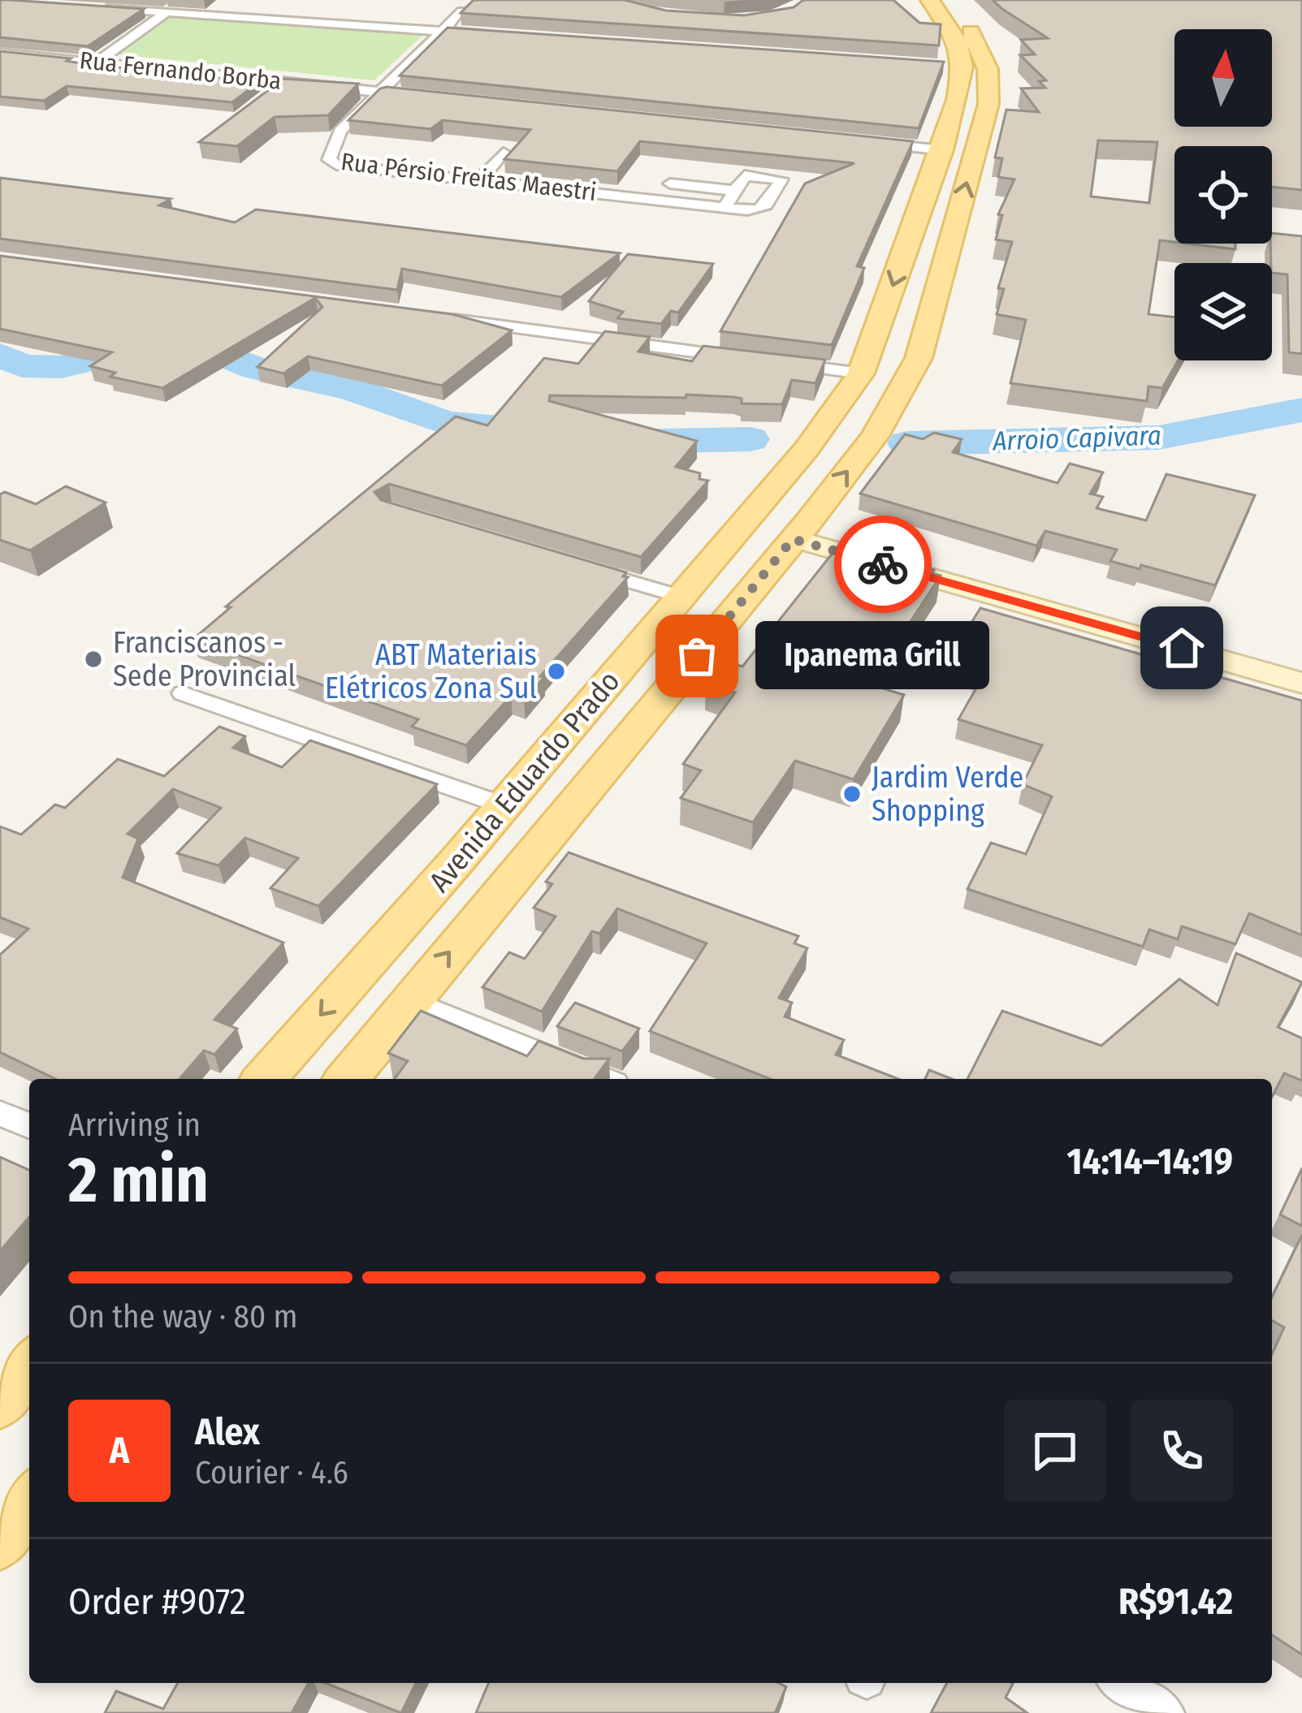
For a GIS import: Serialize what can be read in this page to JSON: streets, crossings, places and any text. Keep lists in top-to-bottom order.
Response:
{
  "streets": {
    "main road": ["Avenida Eduardo Prado"],
    "street": ["Rua Fernando Borba", "Rua Pérsio Freitas Maestri"]
  },
  "crossings": [
    ["Rua Fernando Borba", "Rua Pérsio Freitas Maestri"]
  ],
  "water": ["Arroio Capivara"],
  "places": [
    "Ipanema Grill",
    "Franciscanos - Sede Provincial",
    "ABT Materiais Elétricos Zona Sul",
    "Jardim Verde Shopping"
  ],
  "north": "top",
  "page": {
    "bubble": "Ipanema Grill",
    "heading": ["2 min", "Arriving in", "14:14–14:19"],
    "panel": [
      "Alex",
      "Courier · 4.6",
      "Order #9072",
      "R$91.42"
    ],
    "bar": "On the way · 80 m",
    "round": "A"
  }
}
